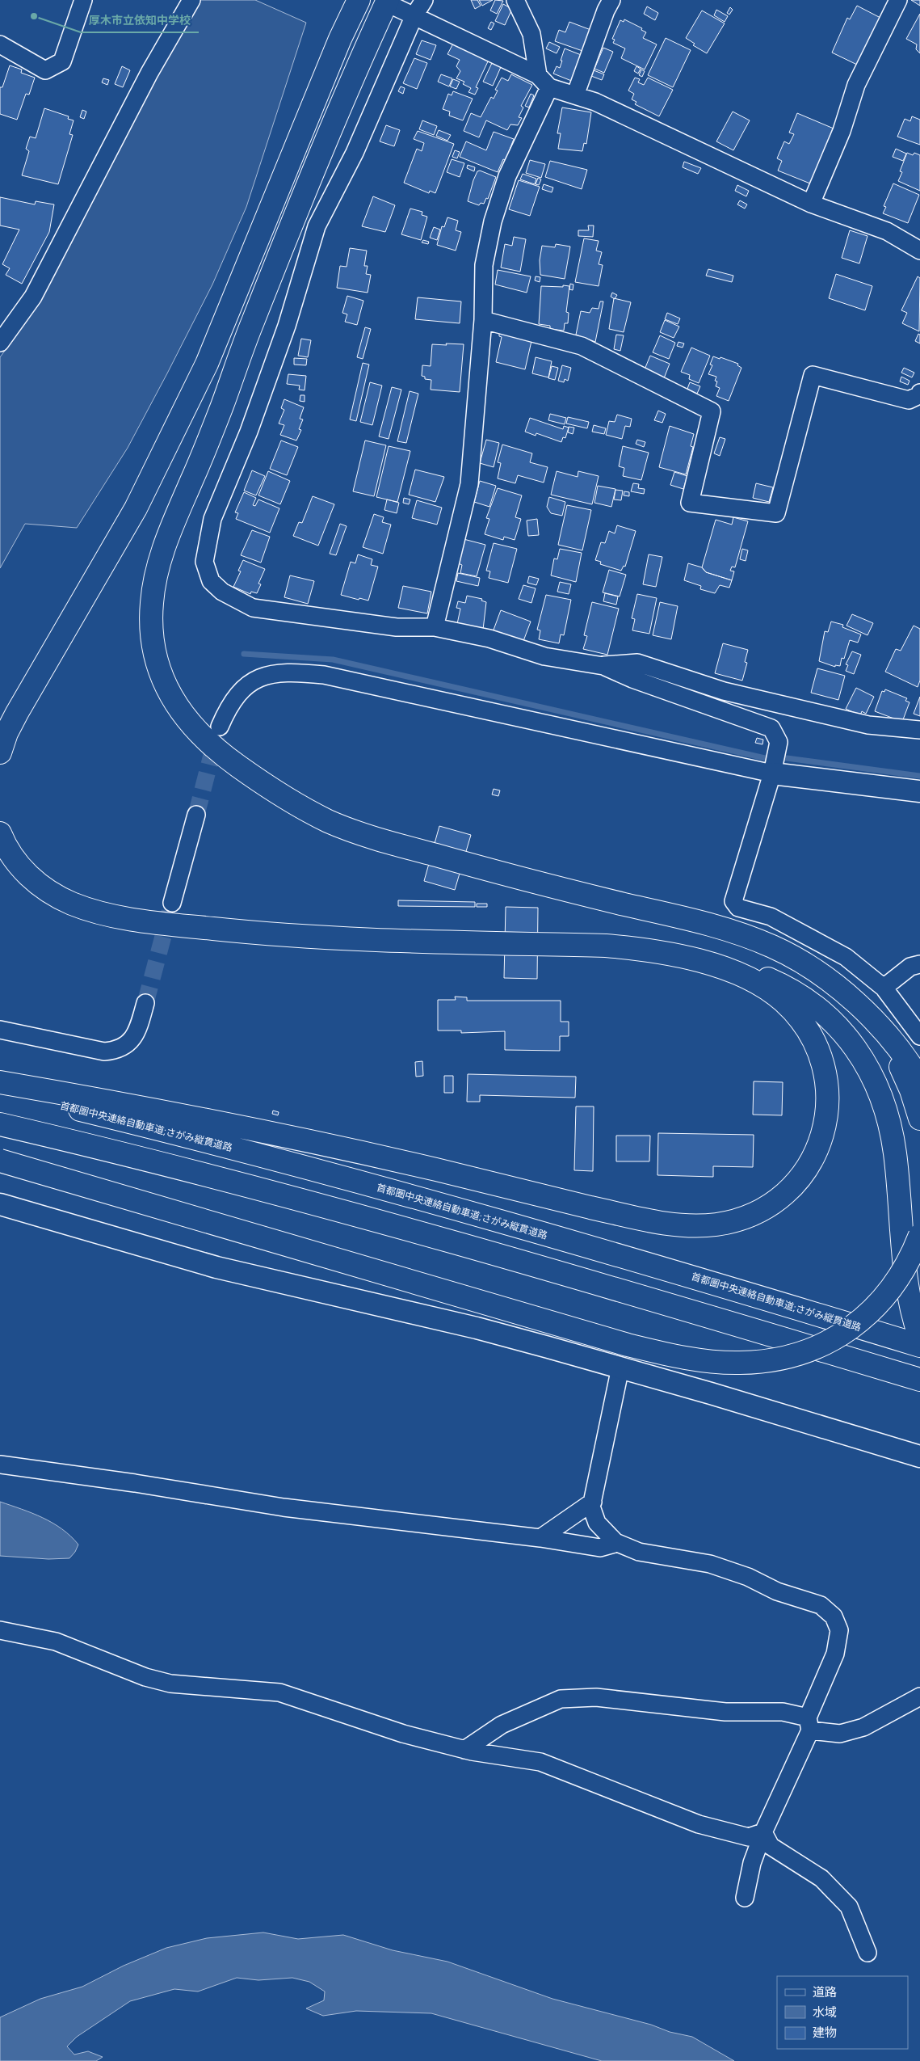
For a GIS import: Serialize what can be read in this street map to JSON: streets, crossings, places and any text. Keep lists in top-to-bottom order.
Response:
{
  "streets": {
    "highway": ["首都圏中央連絡自動車道;さがみ縦貫道路"]
  },
  "places": ["厚木市立依知中学校"],
  "legend": ["道路", "水域", "建物"]
}
